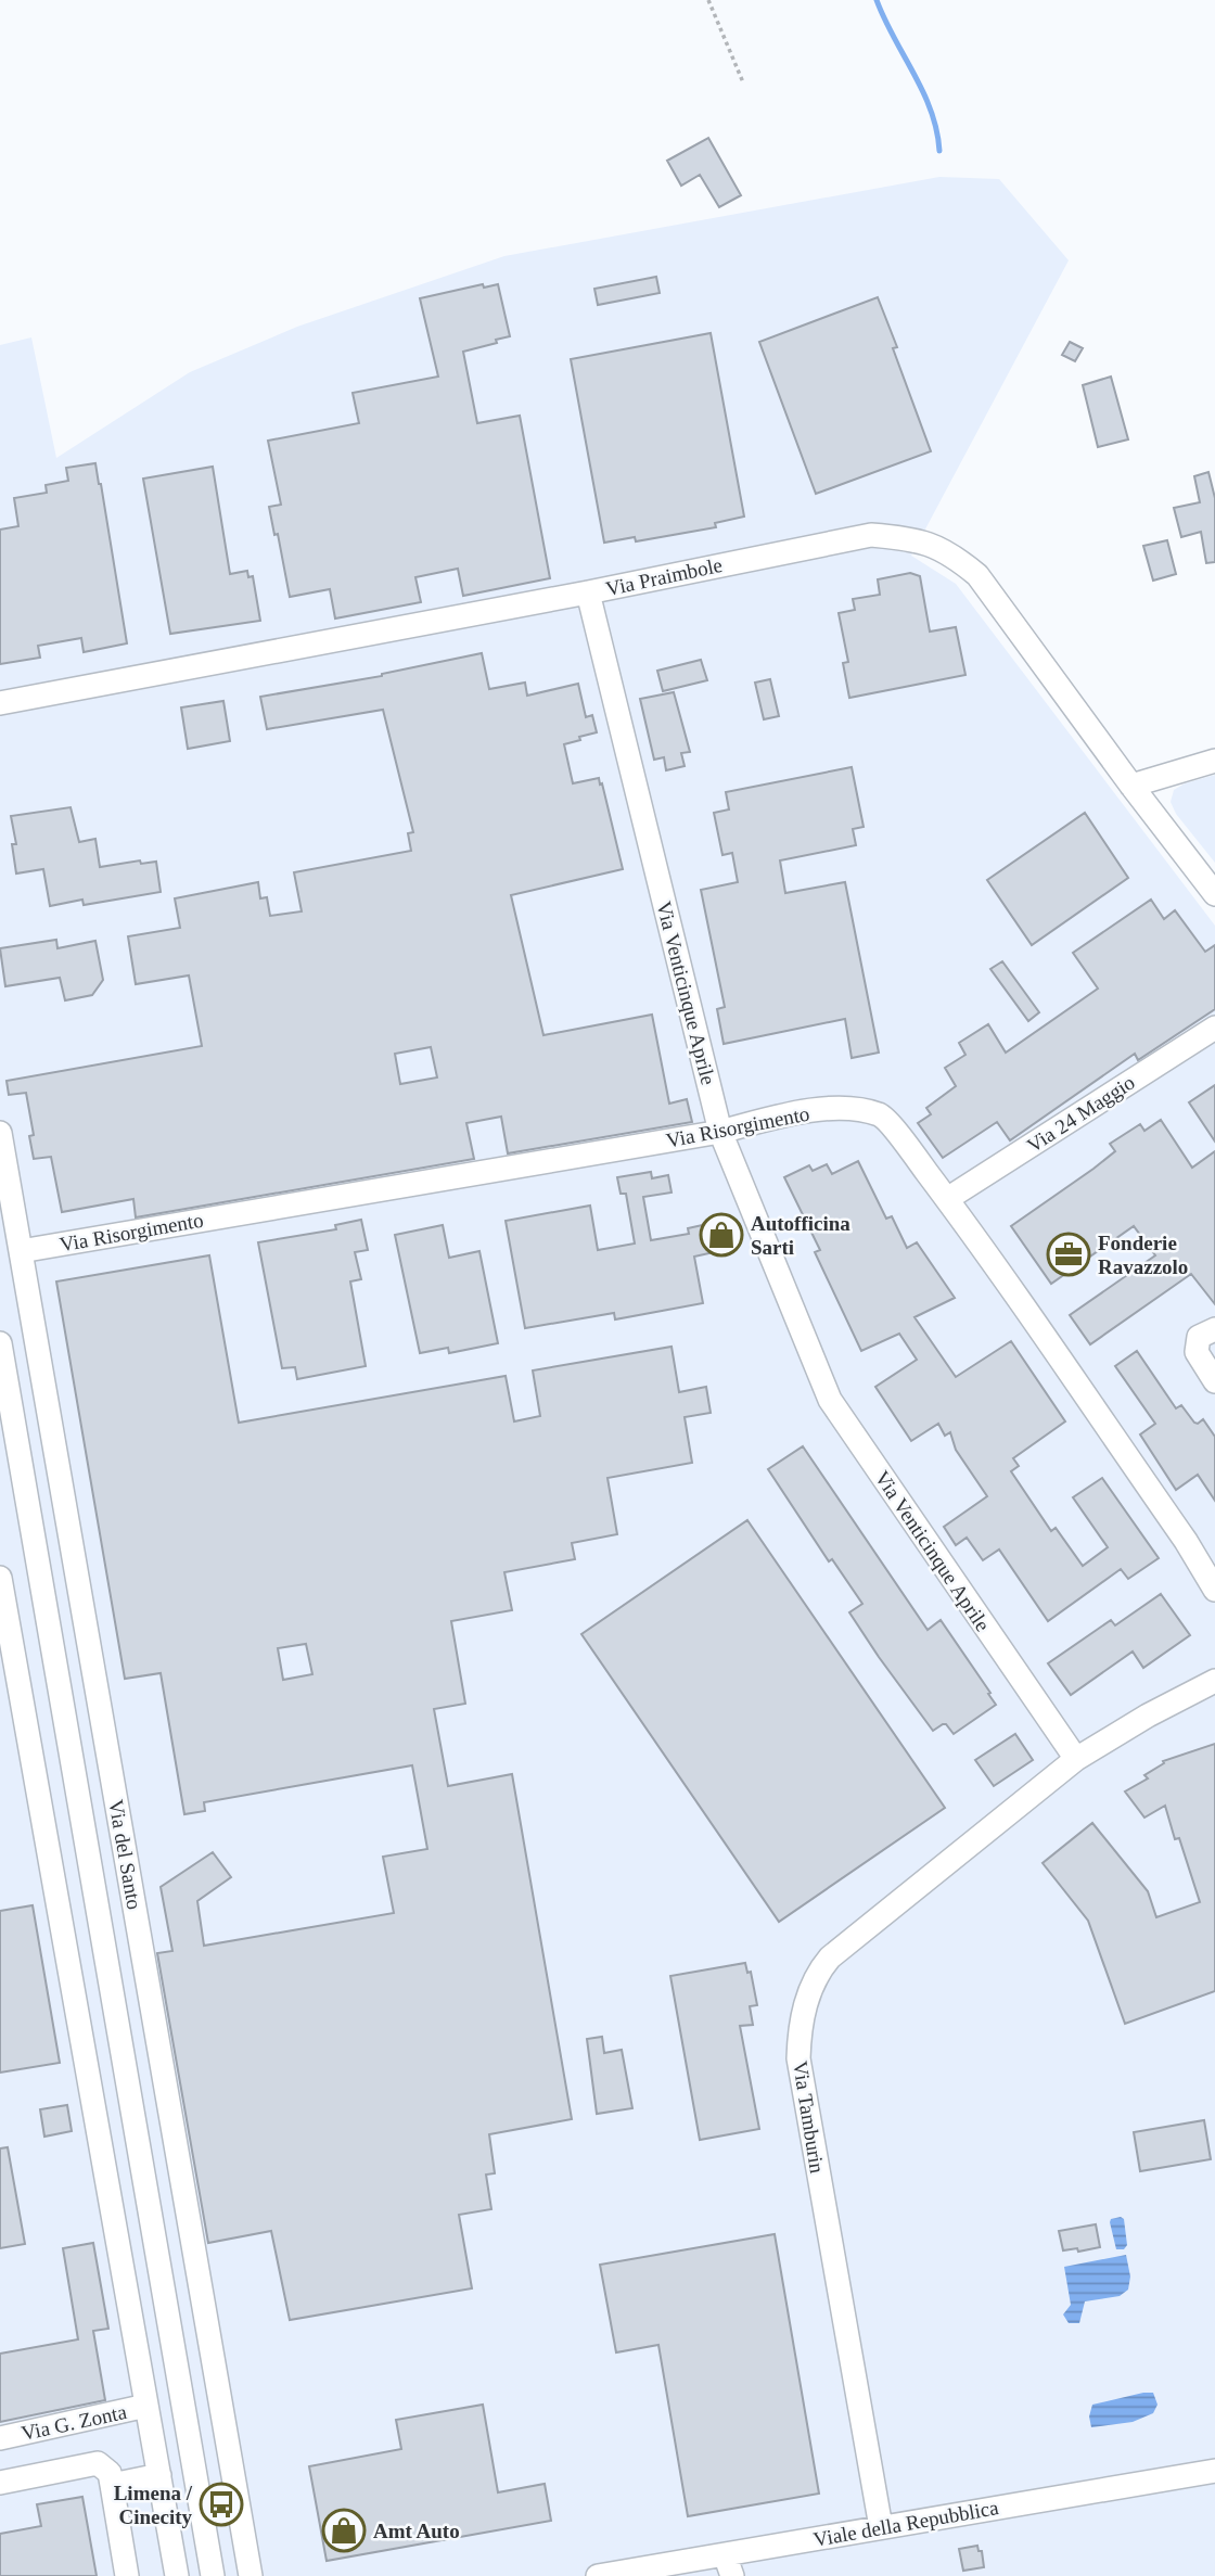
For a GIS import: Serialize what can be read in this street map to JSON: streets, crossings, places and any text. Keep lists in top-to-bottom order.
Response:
{
  "streets": {
    "street": [
      "Via Praimbole",
      "Via Venticinque Aprile",
      "Via 24 Maggio",
      "Via Risorgimento",
      "Via del Santo",
      "Via Tamburin",
      "Via G. Zonta",
      "Viale della Repubblica"
    ]
  },
  "crossings": [
    ["Via Praimbole", "Via Venticinque Aprile"],
    ["Via Venticinque Aprile", "Via Risorgimento"],
    ["Via Venticinque Aprile", "Via Tamburin"],
    ["Via 24 Maggio", "Via Risorgimento"],
    ["Via Risorgimento", "Via del Santo"],
    ["Via Tamburin", "Viale della Repubblica"]
  ],
  "places": {
    "shop": ["Autofficina Sarti", "Amt Auto"],
    "office": ["Fonderie Ravazzolo"],
    "bus stop": ["Limena / Cinecity"]
  }
}
